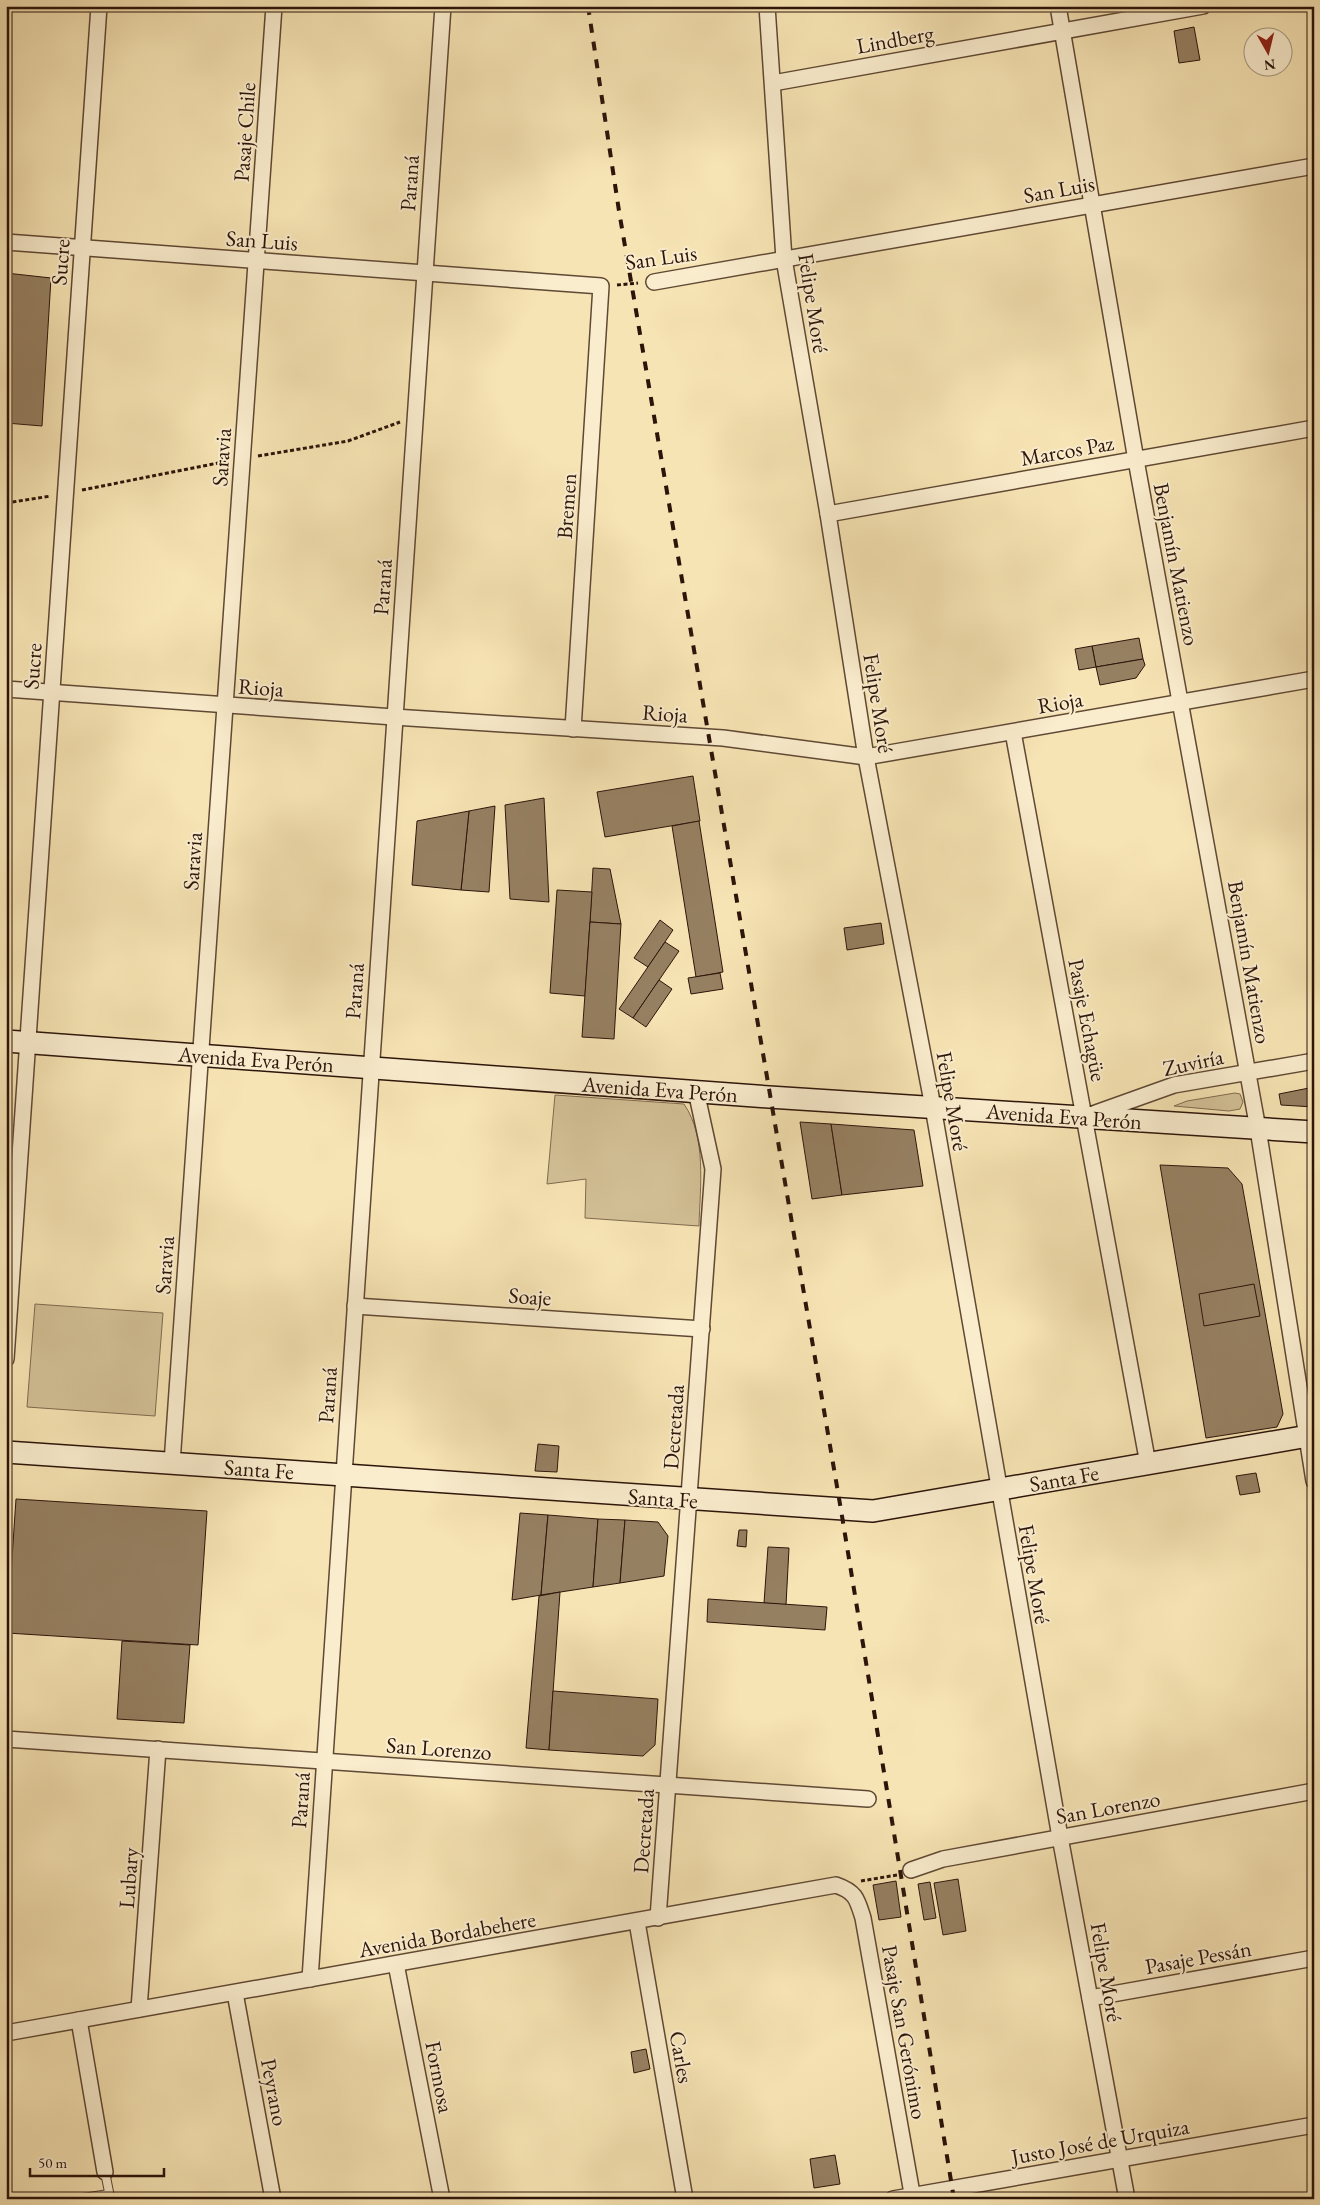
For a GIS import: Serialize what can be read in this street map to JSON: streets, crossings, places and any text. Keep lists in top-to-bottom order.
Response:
{
  "streets": {
    "main road": ["Avenida Eva Perón", "Santa Fe"],
    "street": [
      "Lindberg",
      "Pasaje Chile",
      "Paraná",
      "San Luis",
      "Sucre",
      "Felipe Moré",
      "Marcos Paz",
      "Saravia",
      "Bremen",
      "Benjamín Matienzo",
      "Rioja",
      "Pasaje Echagüe",
      "Zuviría",
      "Soaje",
      "Decretada",
      "San Lorenzo",
      "Lubary",
      "Avenida Bordabehere",
      "Pasaje Pessán",
      "Pasaje San Gerónimo",
      "Carles",
      "Formosa",
      "Peyrano",
      "Justo José de Urquiza"
    ]
  },
  "crossings": [
    ["Lindberg", "Felipe Moré"],
    ["Lindberg", "Benjamín Matienzo"],
    ["Pasaje Chile", "San Luis"],
    ["Pasaje Chile", "Saravia"],
    ["Paraná", "San Luis"],
    ["Paraná", "Rioja"],
    ["Paraná", "Avenida Eva Perón"],
    ["Paraná", "Soaje"],
    ["Paraná", "Santa Fe"],
    ["Paraná", "San Lorenzo"],
    ["Paraná", "Avenida Bordabehere"],
    ["San Luis", "Sucre"],
    ["San Luis", "Felipe Moré"],
    ["San Luis", "Saravia"],
    ["San Luis", "Bremen"],
    ["San Luis", "Benjamín Matienzo"],
    ["Sucre", "Rioja"],
    ["Sucre", "Avenida Eva Perón"],
    ["Felipe Moré", "Marcos Paz"],
    ["Felipe Moré", "Rioja"],
    ["Felipe Moré", "Avenida Eva Perón"],
    ["Felipe Moré", "Santa Fe"],
    ["Felipe Moré", "San Lorenzo"],
    ["Felipe Moré", "Pasaje Pessán"],
    ["Felipe Moré", "Justo José de Urquiza"],
    ["Marcos Paz", "Benjamín Matienzo"],
    ["Saravia", "Rioja"],
    ["Saravia", "Avenida Eva Perón"],
    ["Saravia", "Santa Fe"],
    ["Bremen", "Rioja"],
    ["Benjamín Matienzo", "Rioja"],
    ["Benjamín Matienzo", "Avenida Eva Perón"],
    ["Benjamín Matienzo", "Zuviría"],
    ["Benjamín Matienzo", "Santa Fe"],
    ["Rioja", "Pasaje Echagüe"],
    ["Pasaje Echagüe", "Avenida Eva Perón"],
    ["Pasaje Echagüe", "Zuviría"],
    ["Pasaje Echagüe", "Santa Fe"],
    ["Avenida Eva Perón", "Zuviría"],
    ["Avenida Eva Perón", "Decretada"],
    ["Soaje", "Decretada"],
    ["Decretada", "Santa Fe"],
    ["Decretada", "San Lorenzo"],
    ["Decretada", "Avenida Bordabehere"],
    ["San Lorenzo", "Lubary"],
    ["Lubary", "Avenida Bordabehere"],
    ["Avenida Bordabehere", "Pasaje San Gerónimo"],
    ["Avenida Bordabehere", "Carles"],
    ["Avenida Bordabehere", "Formosa"],
    ["Avenida Bordabehere", "Peyrano"],
    ["Pasaje San Gerónimo", "Justo José de Urquiza"]
  ],
  "scale_bar": "50 m",
  "north": "bottom"
}
